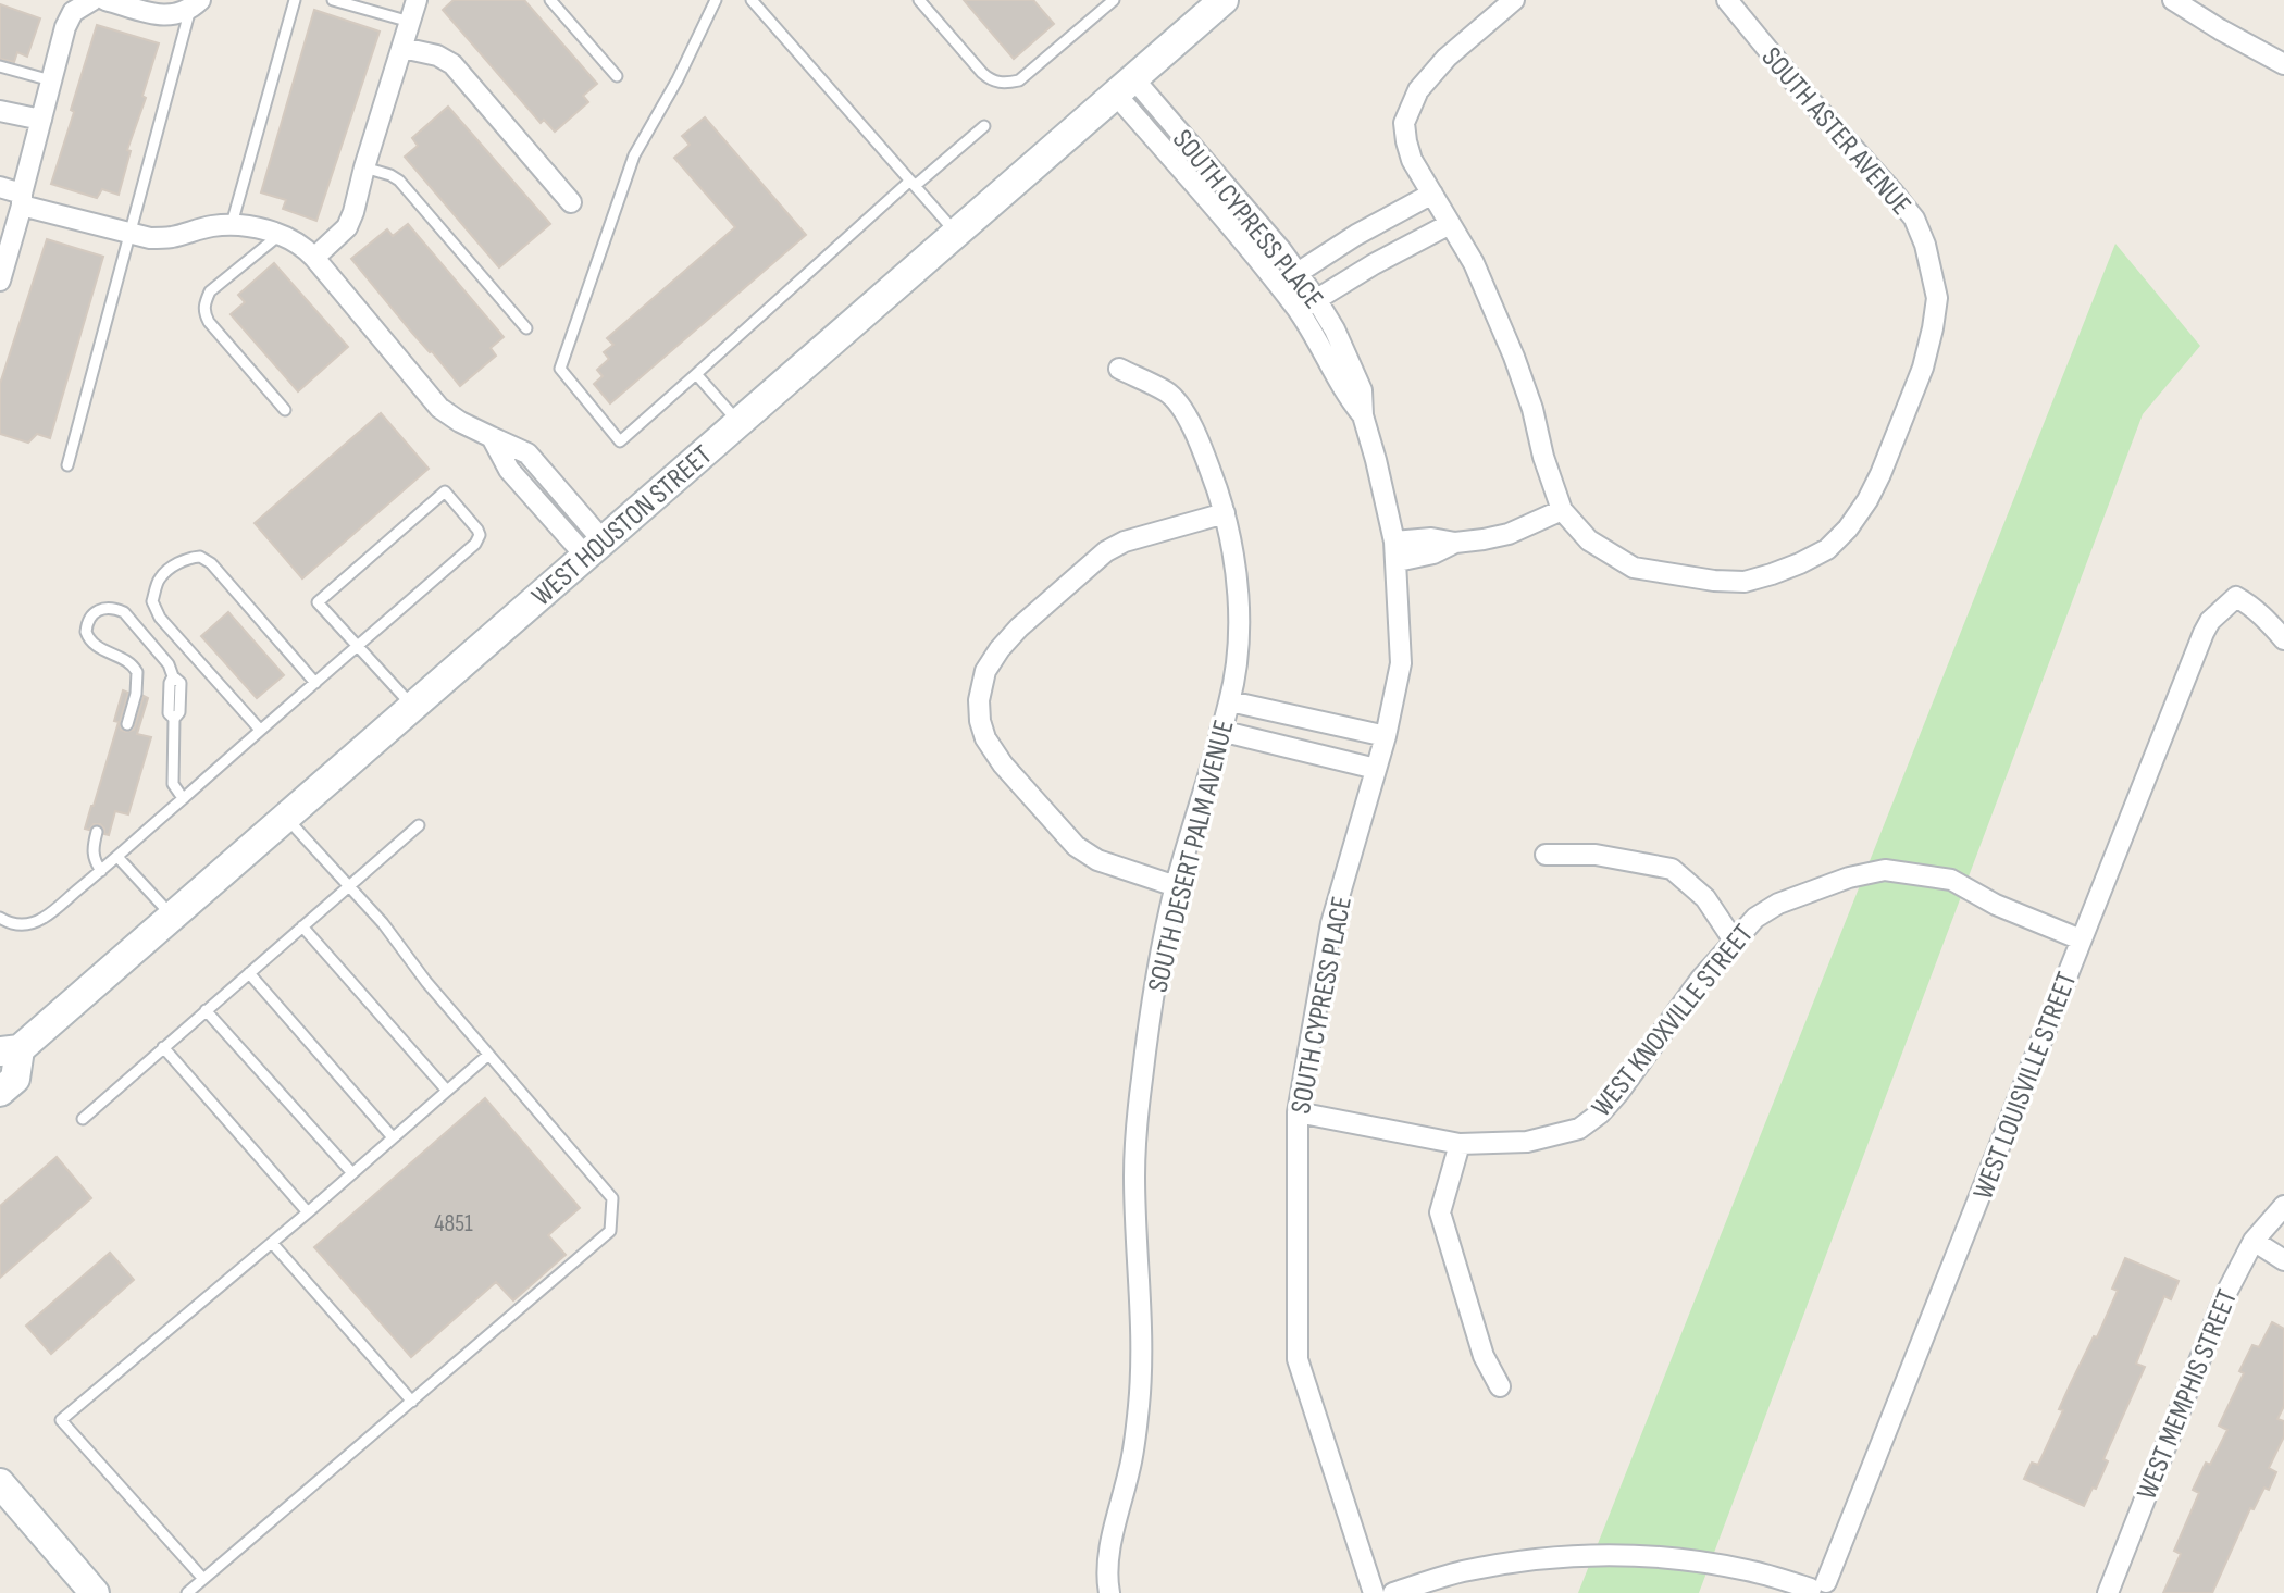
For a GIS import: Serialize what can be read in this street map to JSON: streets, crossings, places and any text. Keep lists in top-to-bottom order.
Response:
{
  "streets": {
    "main road": ["WEST HOUSTON STREET"],
    "street": [
      "SOUTH ASTER AVENUE",
      "SOUTH CYPRESS PLACE",
      "SOUTH DESERT PALM AVENUE",
      "WEST KNOXVILLE STREET",
      "WEST LOUISVILLE STREET",
      "WEST MEMPHIS STREET"
    ]
  },
  "crossings": [
    ["SOUTH CYPRESS PLACE", "WEST HOUSTON STREET"],
    ["SOUTH CYPRESS PLACE", "WEST KNOXVILLE STREET"],
    ["WEST KNOXVILLE STREET", "WEST LOUISVILLE STREET"]
  ],
  "house_numbers": ["4851"]
}
